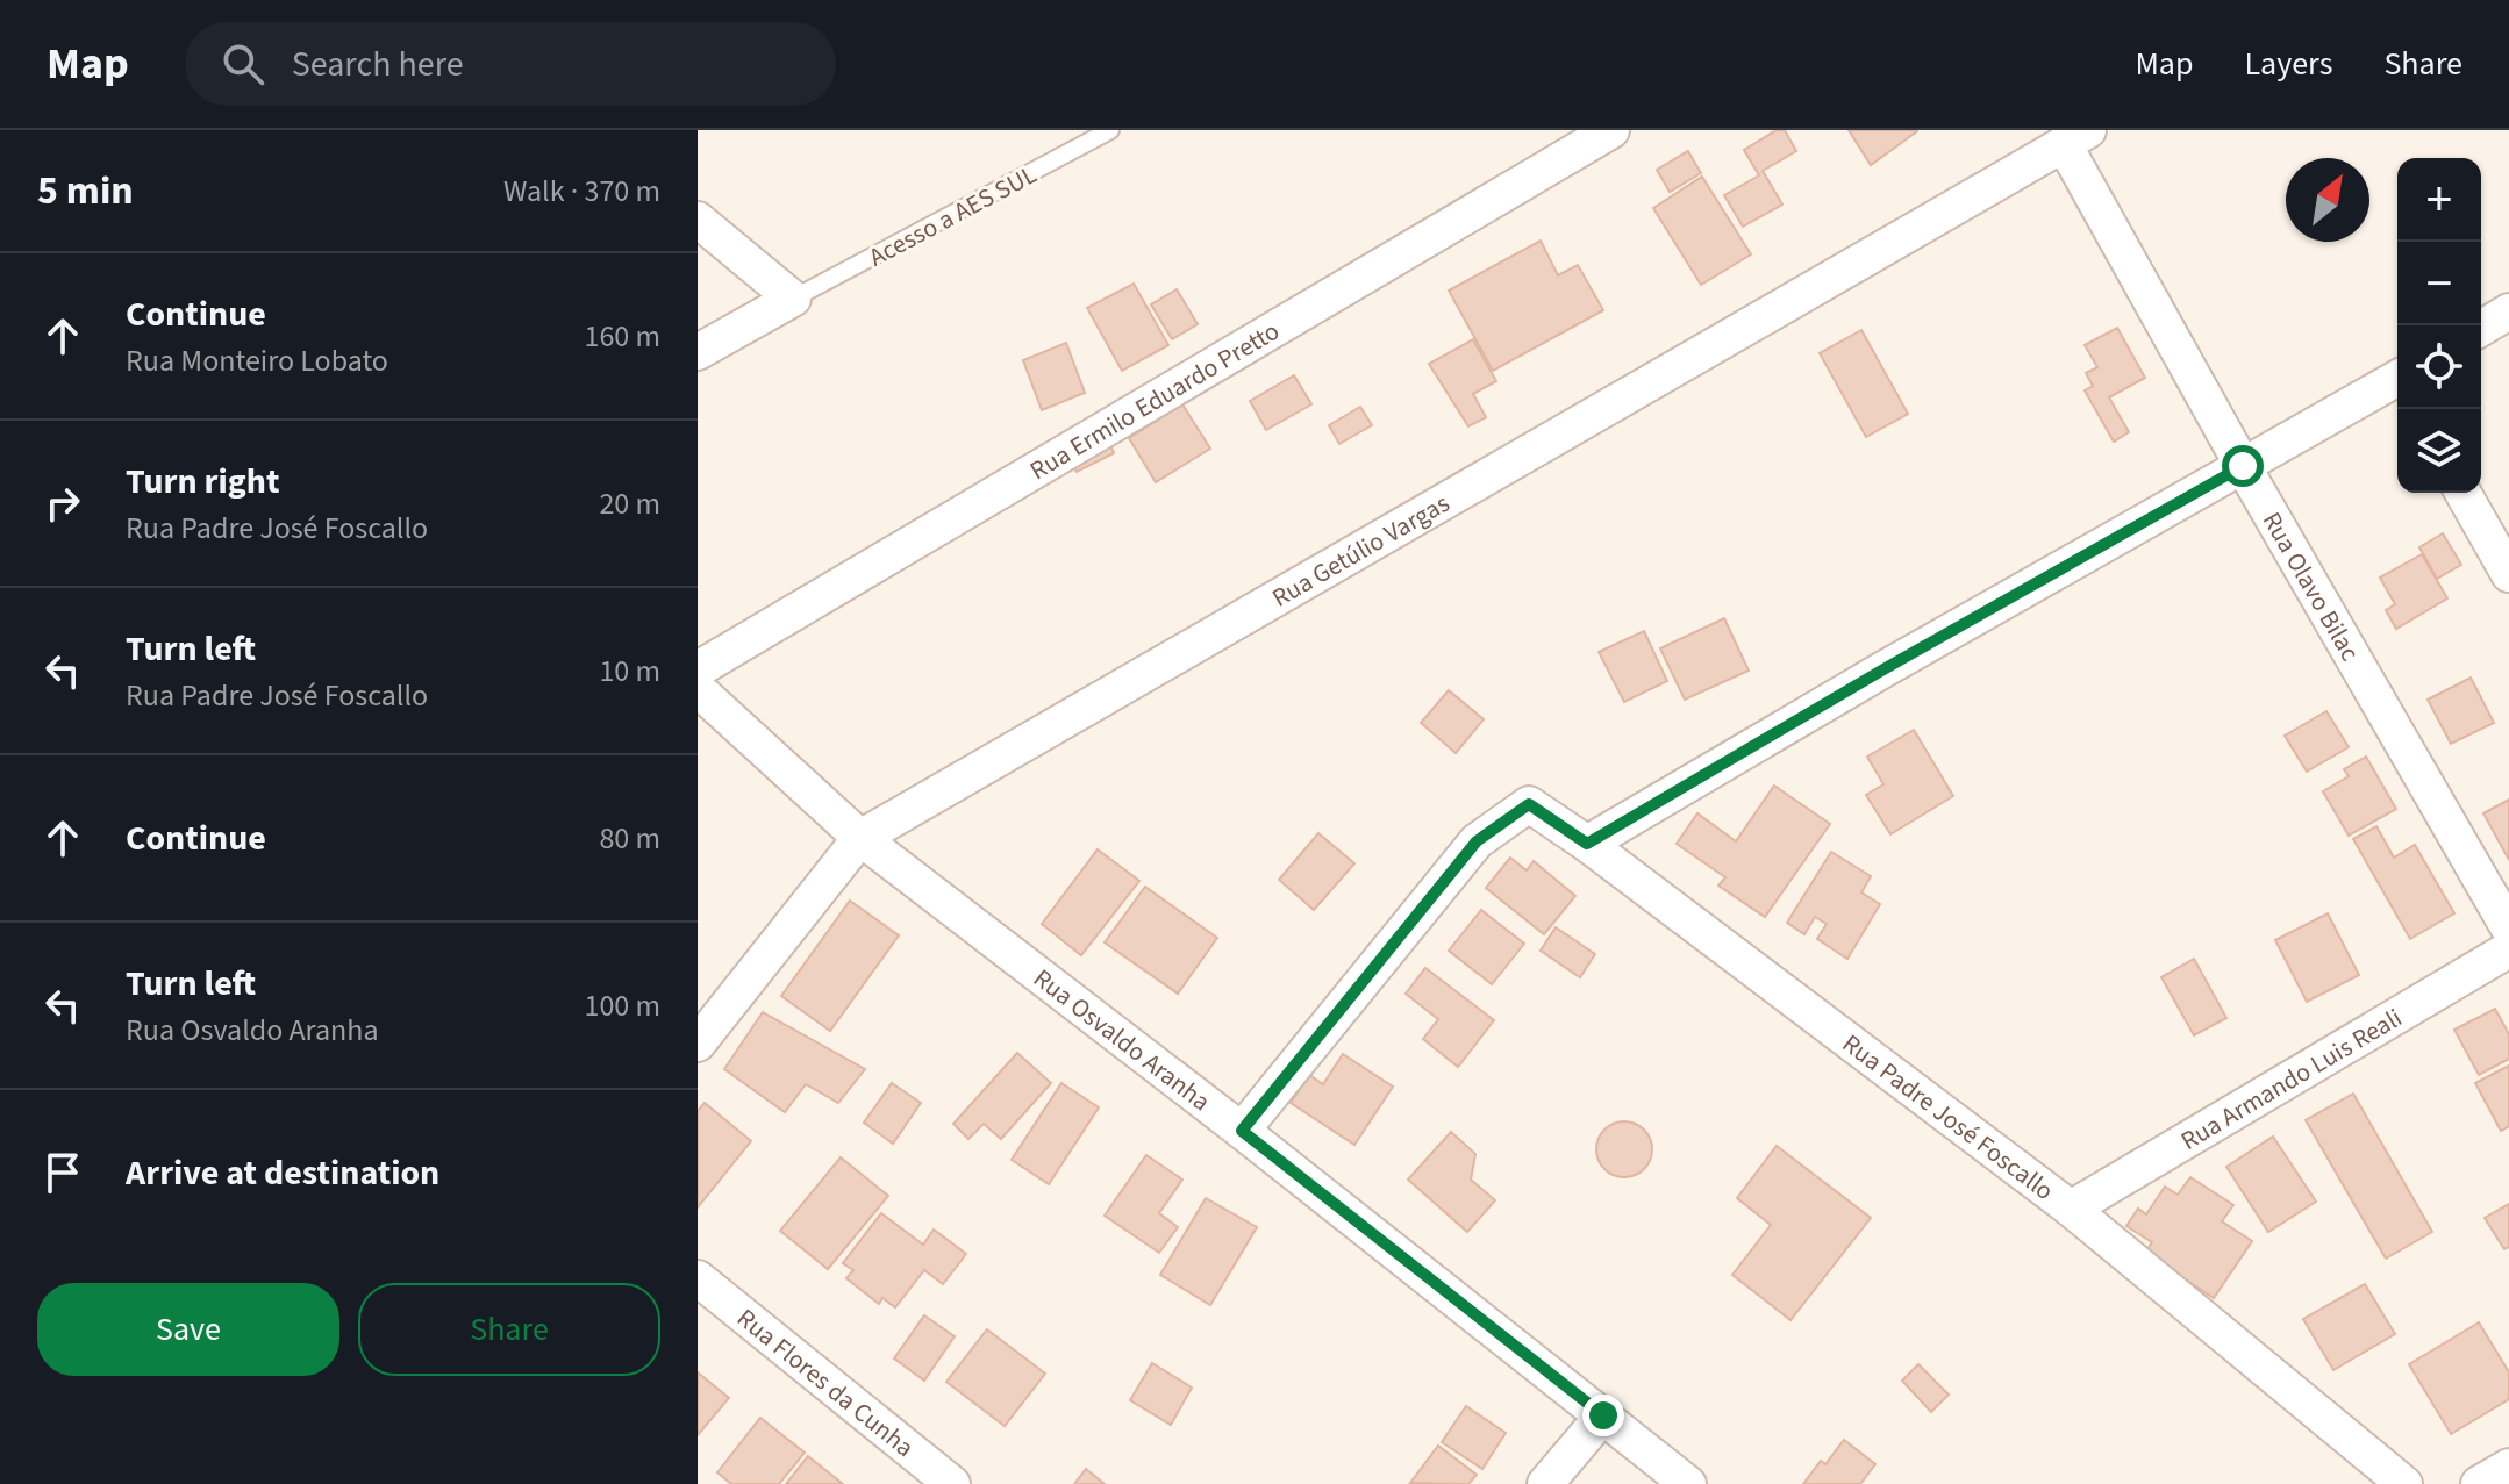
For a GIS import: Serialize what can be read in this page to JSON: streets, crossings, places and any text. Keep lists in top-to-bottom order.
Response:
{
  "streets": {
    "street": [
      "Rua Ermilo Eduardo Pretto",
      "Rua Getúlio Vargas",
      "Rua Olavo Bilac",
      "Rua Osvaldo Aranha",
      "Rua Armando Luis Reali",
      "Rua Padre José Foscallo",
      "Rua Flores da Cunha"
    ],
    "lane": ["Acesso a AES SUL"]
  },
  "crossings": [
    ["Rua Getúlio Vargas", "Rua Olavo Bilac"],
    ["Rua Getúlio Vargas", "Rua Osvaldo Aranha"],
    ["Rua Osvaldo Aranha", "Rua Padre José Foscallo"],
    ["Rua Armando Luis Reali", "Rua Padre José Foscallo"]
  ],
  "north": "top right",
  "page": {
    "header": "Map",
    "search": "Search here",
    "nav": ["Map", "Layers", "Share"],
    "heading": ["5 min", "Walk · 370 m"],
    "map_buttons": ["+", "−"],
    "list": [
      ["Continue", "Rua Monteiro Lobato", "160 m"],
      ["Turn right", "Rua Padre José Foscallo", "20 m"],
      ["Turn left", "Rua Padre José Foscallo", "10 m"],
      ["Continue", "80 m"],
      ["Turn left", "Rua Osvaldo Aranha", "100 m"],
      "Arrive at destination"
    ],
    "buttons": ["Save", "Share"]
  }
}
